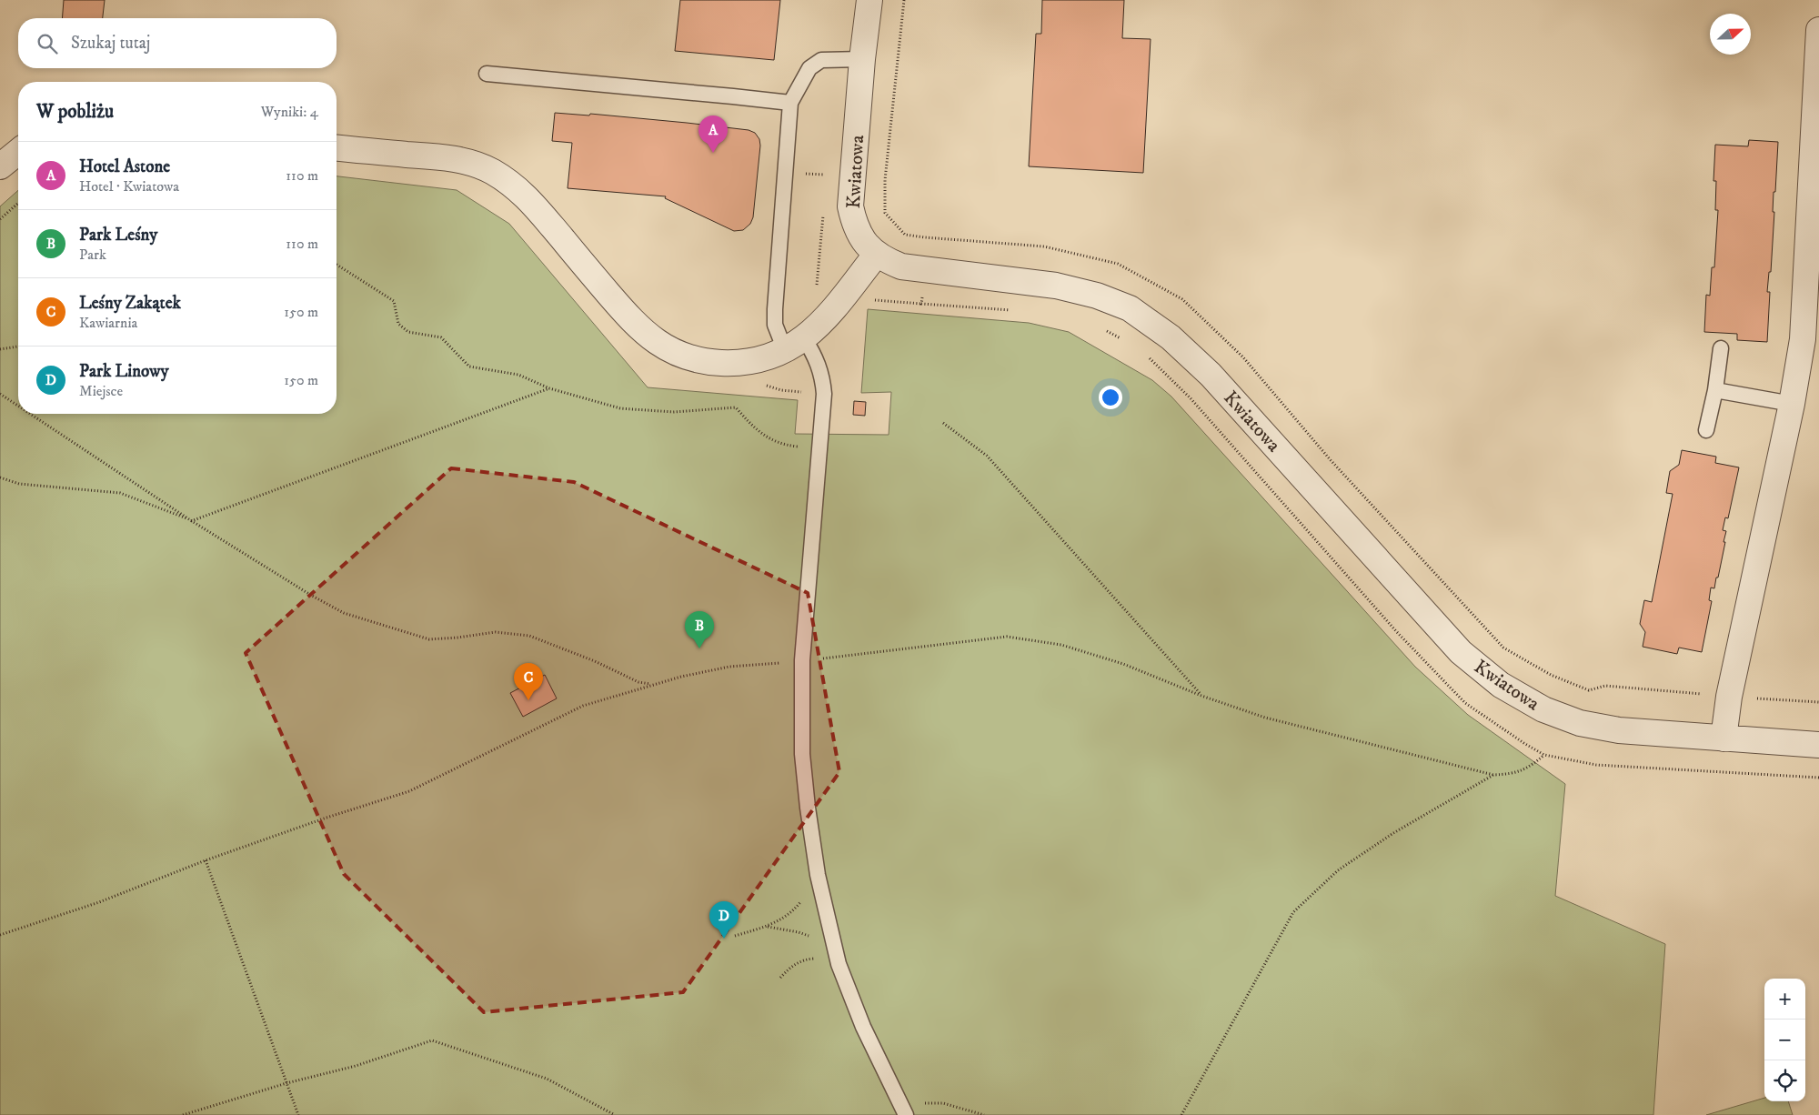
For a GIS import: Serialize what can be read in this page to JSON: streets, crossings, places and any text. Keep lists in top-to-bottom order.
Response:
{
  "streets": {
    "street": ["Kwiatowa"]
  },
  "north": "right",
  "page": {
    "search": "Szukaj tutaj",
    "heading": ["W pobliżu", "Wyniki: 4"],
    "pins": [
      "A",
      "B",
      "C",
      "D"
    ],
    "list": [
      {
        "mark": "A",
        "name": "Hotel Astone",
        "note": "Hotel · Kwiatowa",
        "value": "110 m"
      },
      {
        "mark": "B",
        "name": "Park Leśny",
        "note": "Park",
        "value": "110 m"
      },
      {
        "mark": "C",
        "name": "Leśny Zakątek",
        "note": "Kawiarnia",
        "value": "150 m"
      },
      {
        "mark": "D",
        "name": "Park Linowy",
        "note": "Miejsce",
        "value": "150 m"
      }
    ],
    "map_buttons": ["+", "−"]
  }
}
